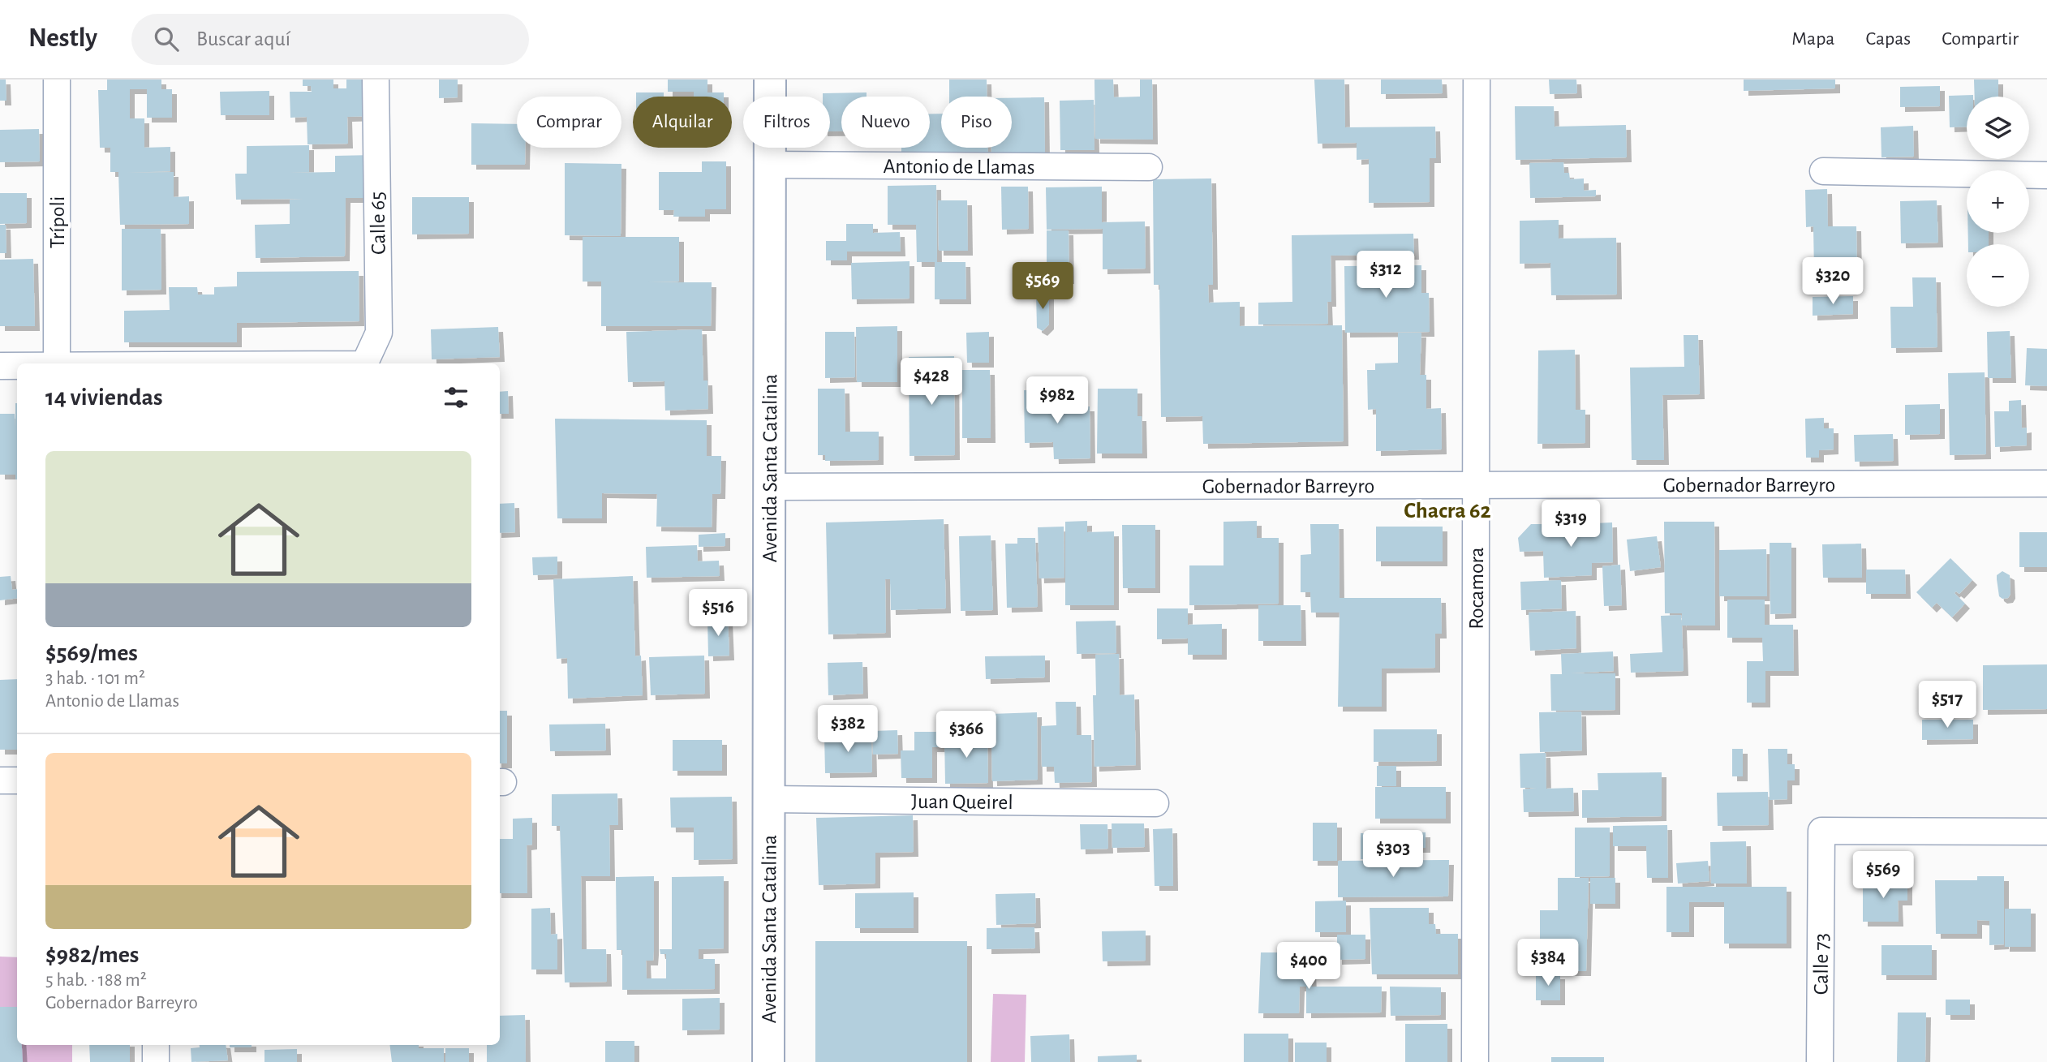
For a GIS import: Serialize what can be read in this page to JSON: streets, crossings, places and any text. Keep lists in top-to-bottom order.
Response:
{
  "streets": {
    "main road": ["Avenida Santa Catalina"],
    "street": [
      "Antonio de Llamas",
      "Trípoli",
      "Calle 65",
      "Gobernador Barreyro",
      "Rocamora",
      "Juan Queirel",
      "Calle 73"
    ]
  },
  "crossings": [
    ["Antonio de Llamas", "Avenida Santa Catalina"],
    ["Avenida Santa Catalina", "Gobernador Barreyro"],
    ["Avenida Santa Catalina", "Juan Queirel"],
    ["Gobernador Barreyro", "Rocamora"]
  ],
  "districts": ["Chacra 62"],
  "page": {
    "header": "Nestly",
    "search": "Buscar aquí",
    "nav": ["Mapa", "Capas", "Compartir"],
    "map_buttons": ["+", "−"],
    "chip": [
      "Comprar",
      "Alquilar",
      "Filtros",
      "Nuevo",
      "Piso"
    ],
    "price": [
      "$312",
      "$320",
      "$569",
      "$428",
      "$982",
      "$319",
      "$516",
      "$517",
      "$382",
      "$366",
      "$303",
      "$569",
      "$384",
      "$400"
    ],
    "heading": "14 viviendas",
    "list": [
      {
        "name": "$569/mes",
        "note": "3 hab. · 101 m² · Antonio de Llamas"
      },
      {
        "name": "$982/mes",
        "note": "5 hab. · 188 m² · Gobernador Barreyro"
      }
    ]
  }
}
